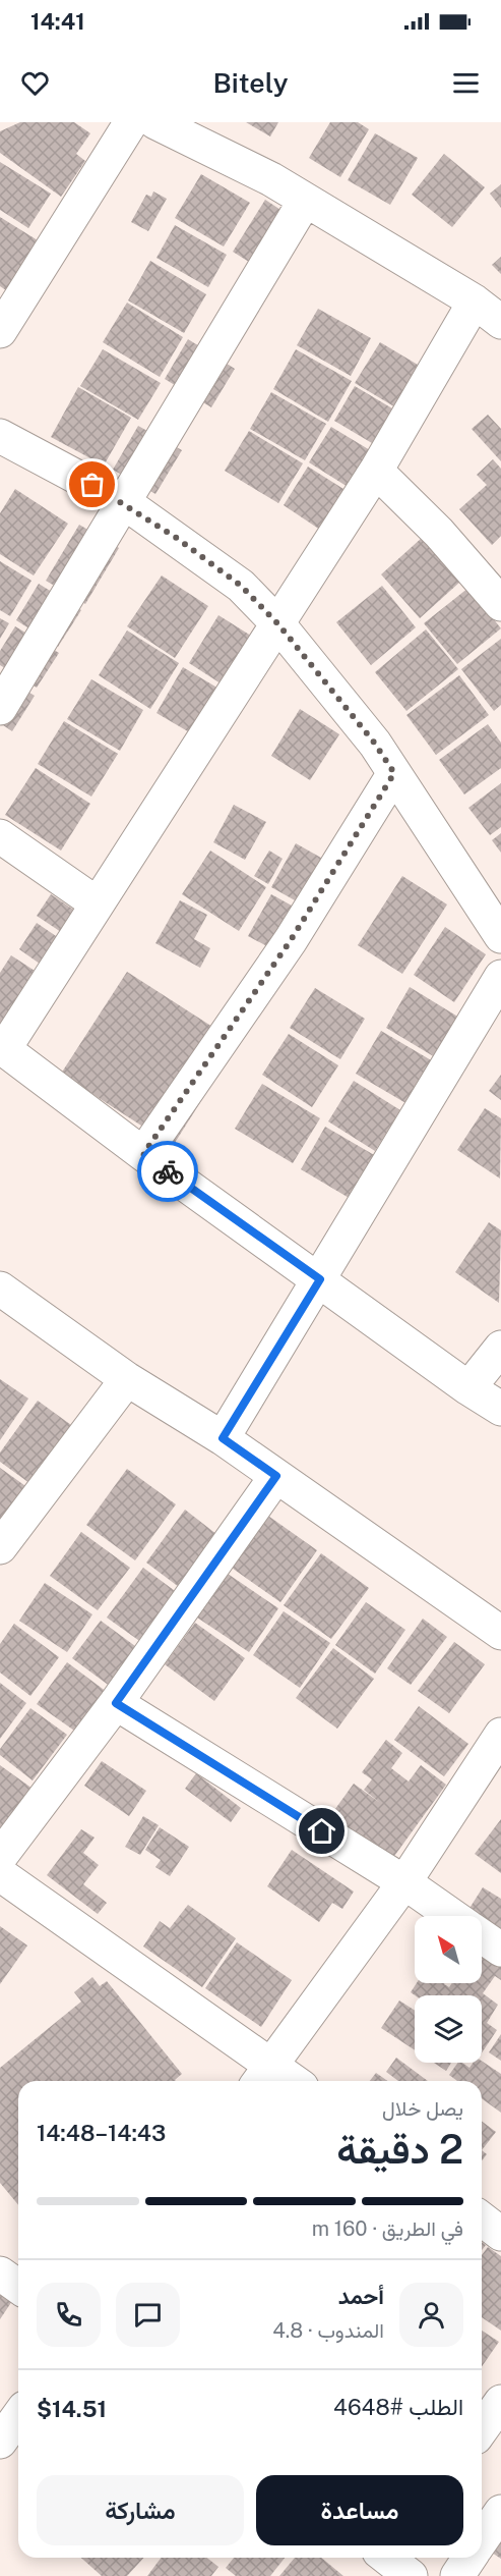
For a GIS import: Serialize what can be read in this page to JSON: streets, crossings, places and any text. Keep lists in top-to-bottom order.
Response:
{
  "north": "top left",
  "page": {
    "status": "14:41",
    "header": "Bitely",
    "heading": ["2 دقيقة", "يصل خلال", "14:43–14:48"],
    "panel": [
      "أحمد",
      "المندوب · 4.8",
      "الطلب #4648",
      "$14.51"
    ],
    "bar": "في الطريق · 160 m",
    "buttons": ["مساعدة", "مشاركة"]
  }
}
